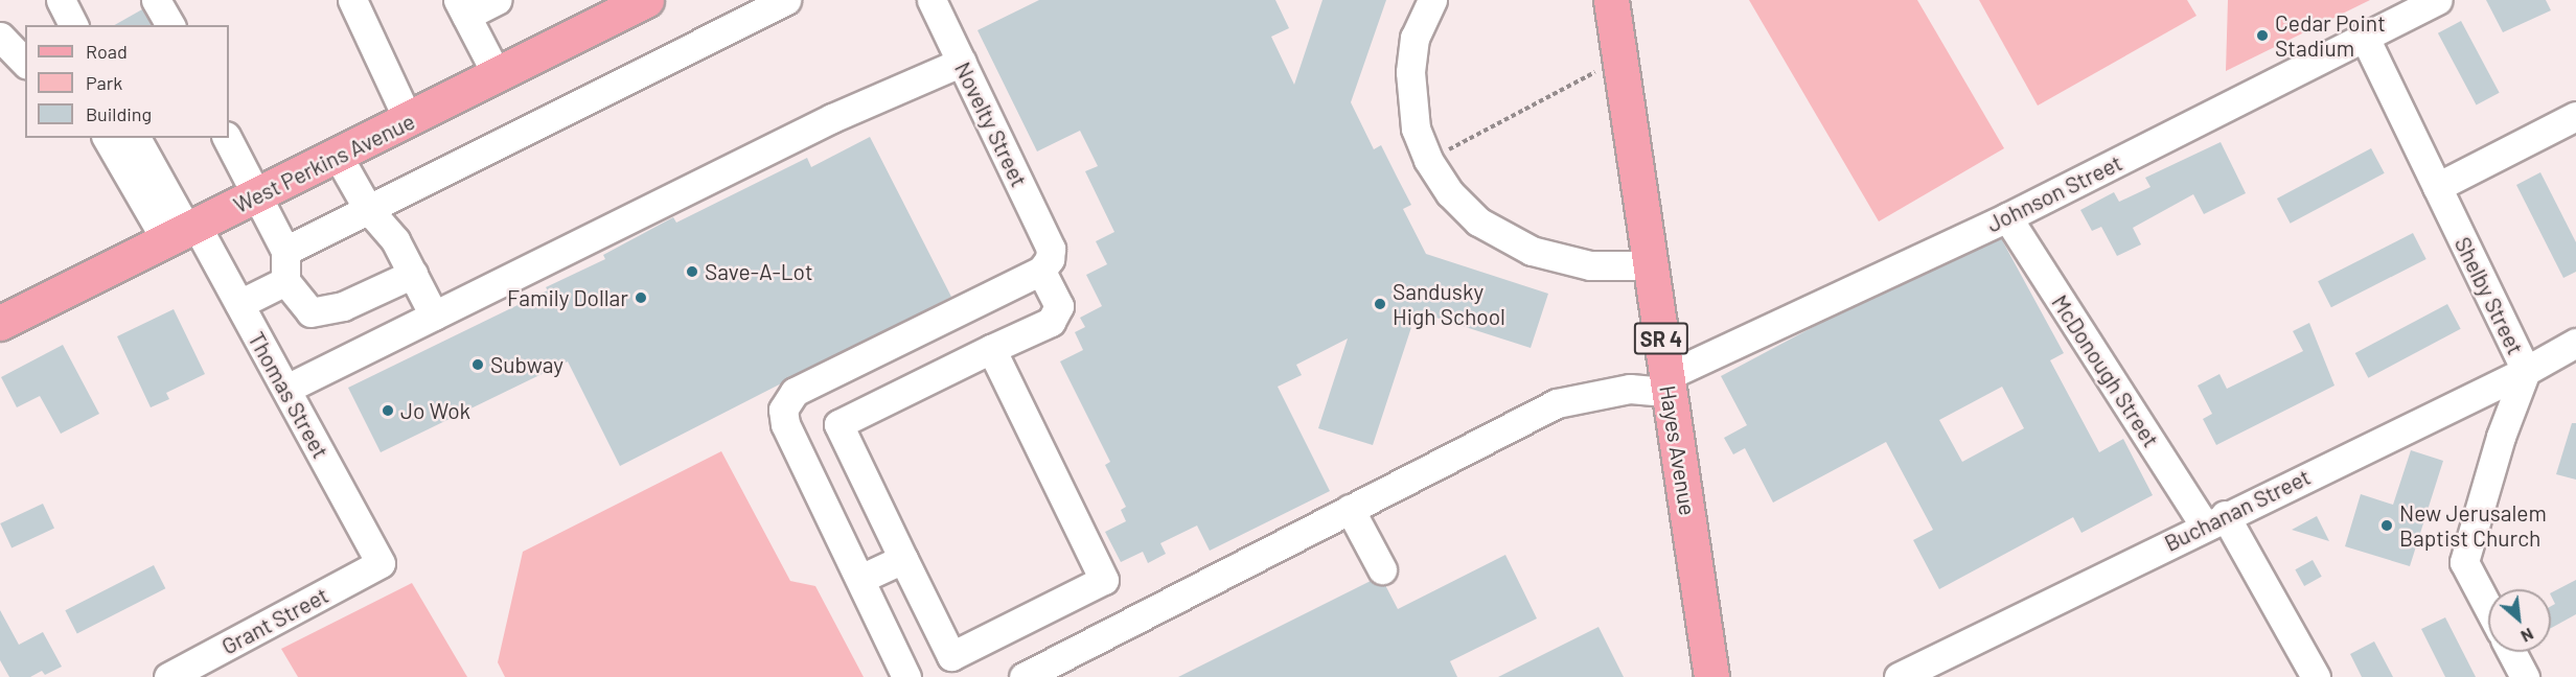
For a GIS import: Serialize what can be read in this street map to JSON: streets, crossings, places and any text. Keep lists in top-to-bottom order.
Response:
{
  "streets": {
    "main road": ["West Perkins Avenue", "SR 4", "Hayes Avenue"],
    "street": [
      "Novelty Street",
      "Johnson Street",
      "Shelby Street",
      "McDonough Street",
      "Thomas Street",
      "Buchanan Street",
      "Grant Street"
    ]
  },
  "crossings": [
    ["West Perkins Avenue", "Thomas Street"],
    ["Johnson Street", "Shelby Street"],
    ["Johnson Street", "McDonough Street"],
    ["Johnson Street", "Hayes Avenue"],
    ["Shelby Street", "Buchanan Street"],
    ["McDonough Street", "Buchanan Street"],
    ["Thomas Street", "Grant Street"]
  ],
  "places": [
    "Cedar Point Stadium",
    "Save-A-Lot",
    "Family Dollar",
    "Sandusky High School",
    "Subway",
    "Jo Wok",
    "New Jerusalem Baptist Church"
  ],
  "legend": ["Road", "Park", "Building"],
  "north": "bottom right"
}
